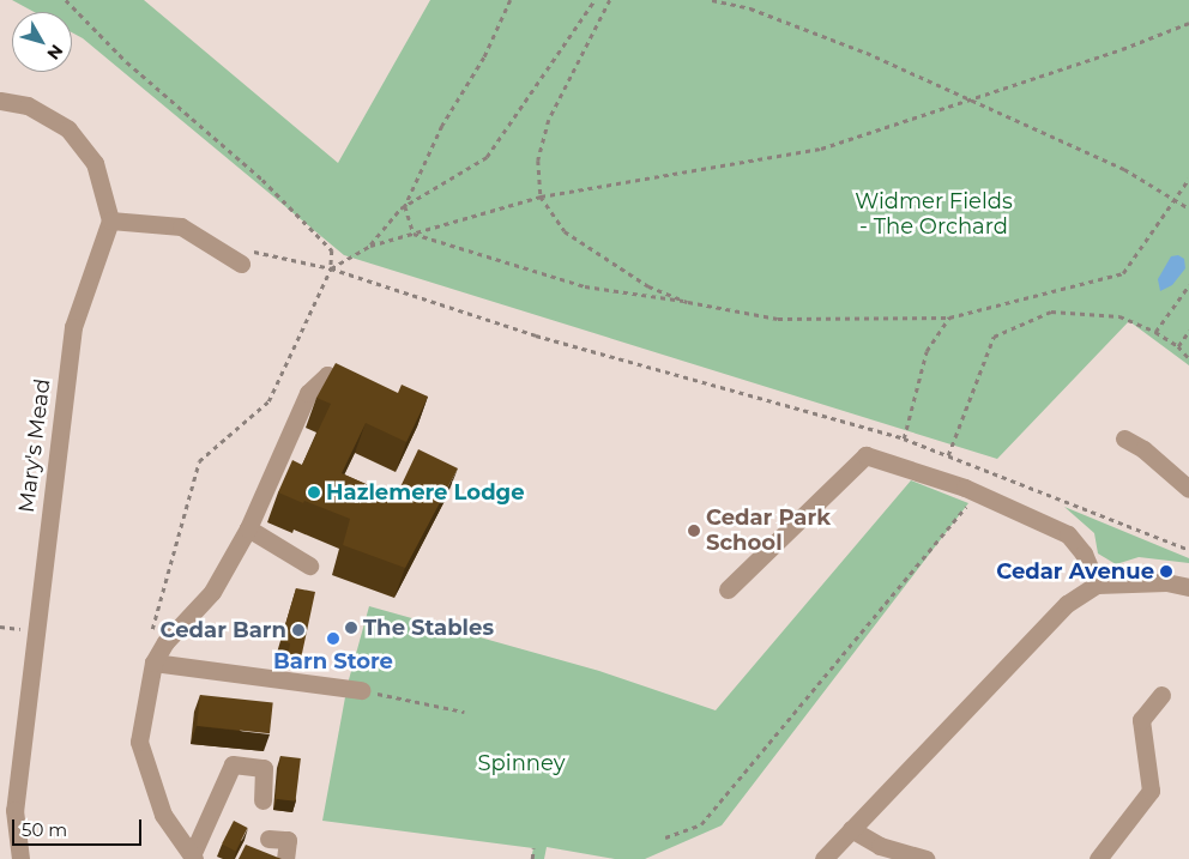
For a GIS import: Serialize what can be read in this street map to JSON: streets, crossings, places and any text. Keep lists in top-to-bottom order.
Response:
{
  "streets": {
    "street": ["Mary's Mead"]
  },
  "parks": ["Widmer Fields - The Orchard", "Spinney"],
  "places": [
    "Hazlemere Lodge",
    "Cedar Park School",
    "Cedar Avenue",
    "The Stables",
    "Cedar Barn",
    "Barn Store"
  ],
  "scale_bar": "50 m",
  "north": "bottom right"
}
